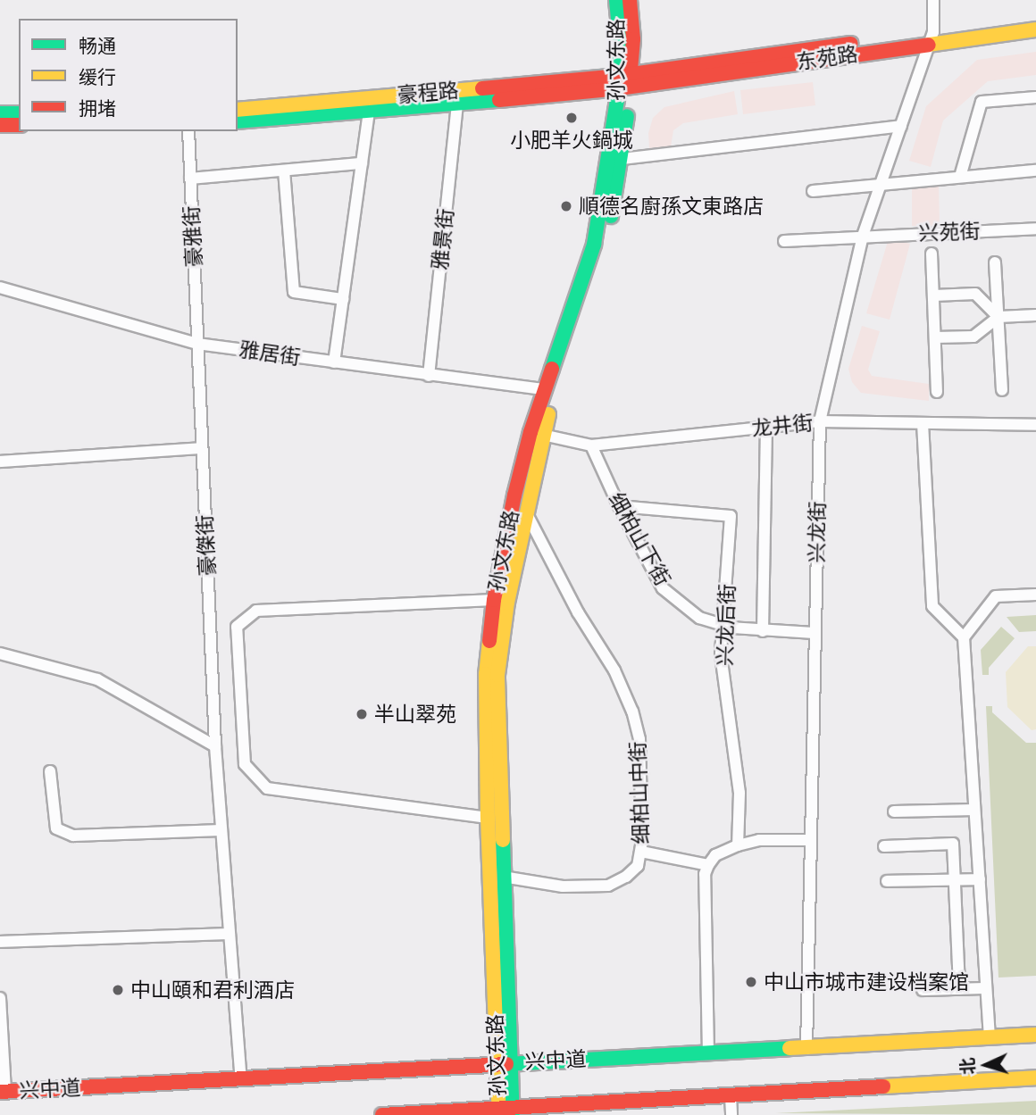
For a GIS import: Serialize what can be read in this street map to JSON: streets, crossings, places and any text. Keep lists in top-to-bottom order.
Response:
{
  "streets": {
    "main road": [
      "东苑路",
      "孙文东路",
      "豪程路",
      "兴中道"
    ],
    "street": [
      "兴苑街",
      "豪雅街",
      "雅景街",
      "雅居街",
      "龙井街",
      "兴龙街",
      "细柏山下街",
      "豪傑街",
      "兴龙后街",
      "细柏山中街"
    ]
  },
  "crossings": [
    ["东苑路", "孙文东路"],
    ["东苑路", "豪程路"],
    ["东苑路", "兴龙街"],
    ["孙文东路", "豪程路"],
    ["孙文东路", "雅居街"],
    ["孙文东路", "龙井街"],
    ["孙文东路", "细柏山中街"],
    ["孙文东路", "兴中道"],
    ["豪程路", "雅景街"],
    ["兴苑街", "兴龙街"],
    ["豪雅街", "雅居街"],
    ["豪雅街", "豪傑街"],
    ["雅景街", "雅居街"],
    ["雅居街", "豪傑街"],
    ["龙井街", "兴龙街"],
    ["龙井街", "细柏山下街"],
    ["兴龙街", "细柏山下街"],
    ["兴龙街", "兴中道"],
    ["细柏山下街", "兴龙后街"],
    ["豪傑街", "兴中道"]
  ],
  "places": [
    "小肥羊火鍋城",
    "順德名廚孫文東路店",
    "半山翠苑",
    "中山市城市建设档案馆",
    "中山頤和君利酒店"
  ],
  "legend": ["畅通", "缓行", "拥堵"],
  "north": "left"
}
